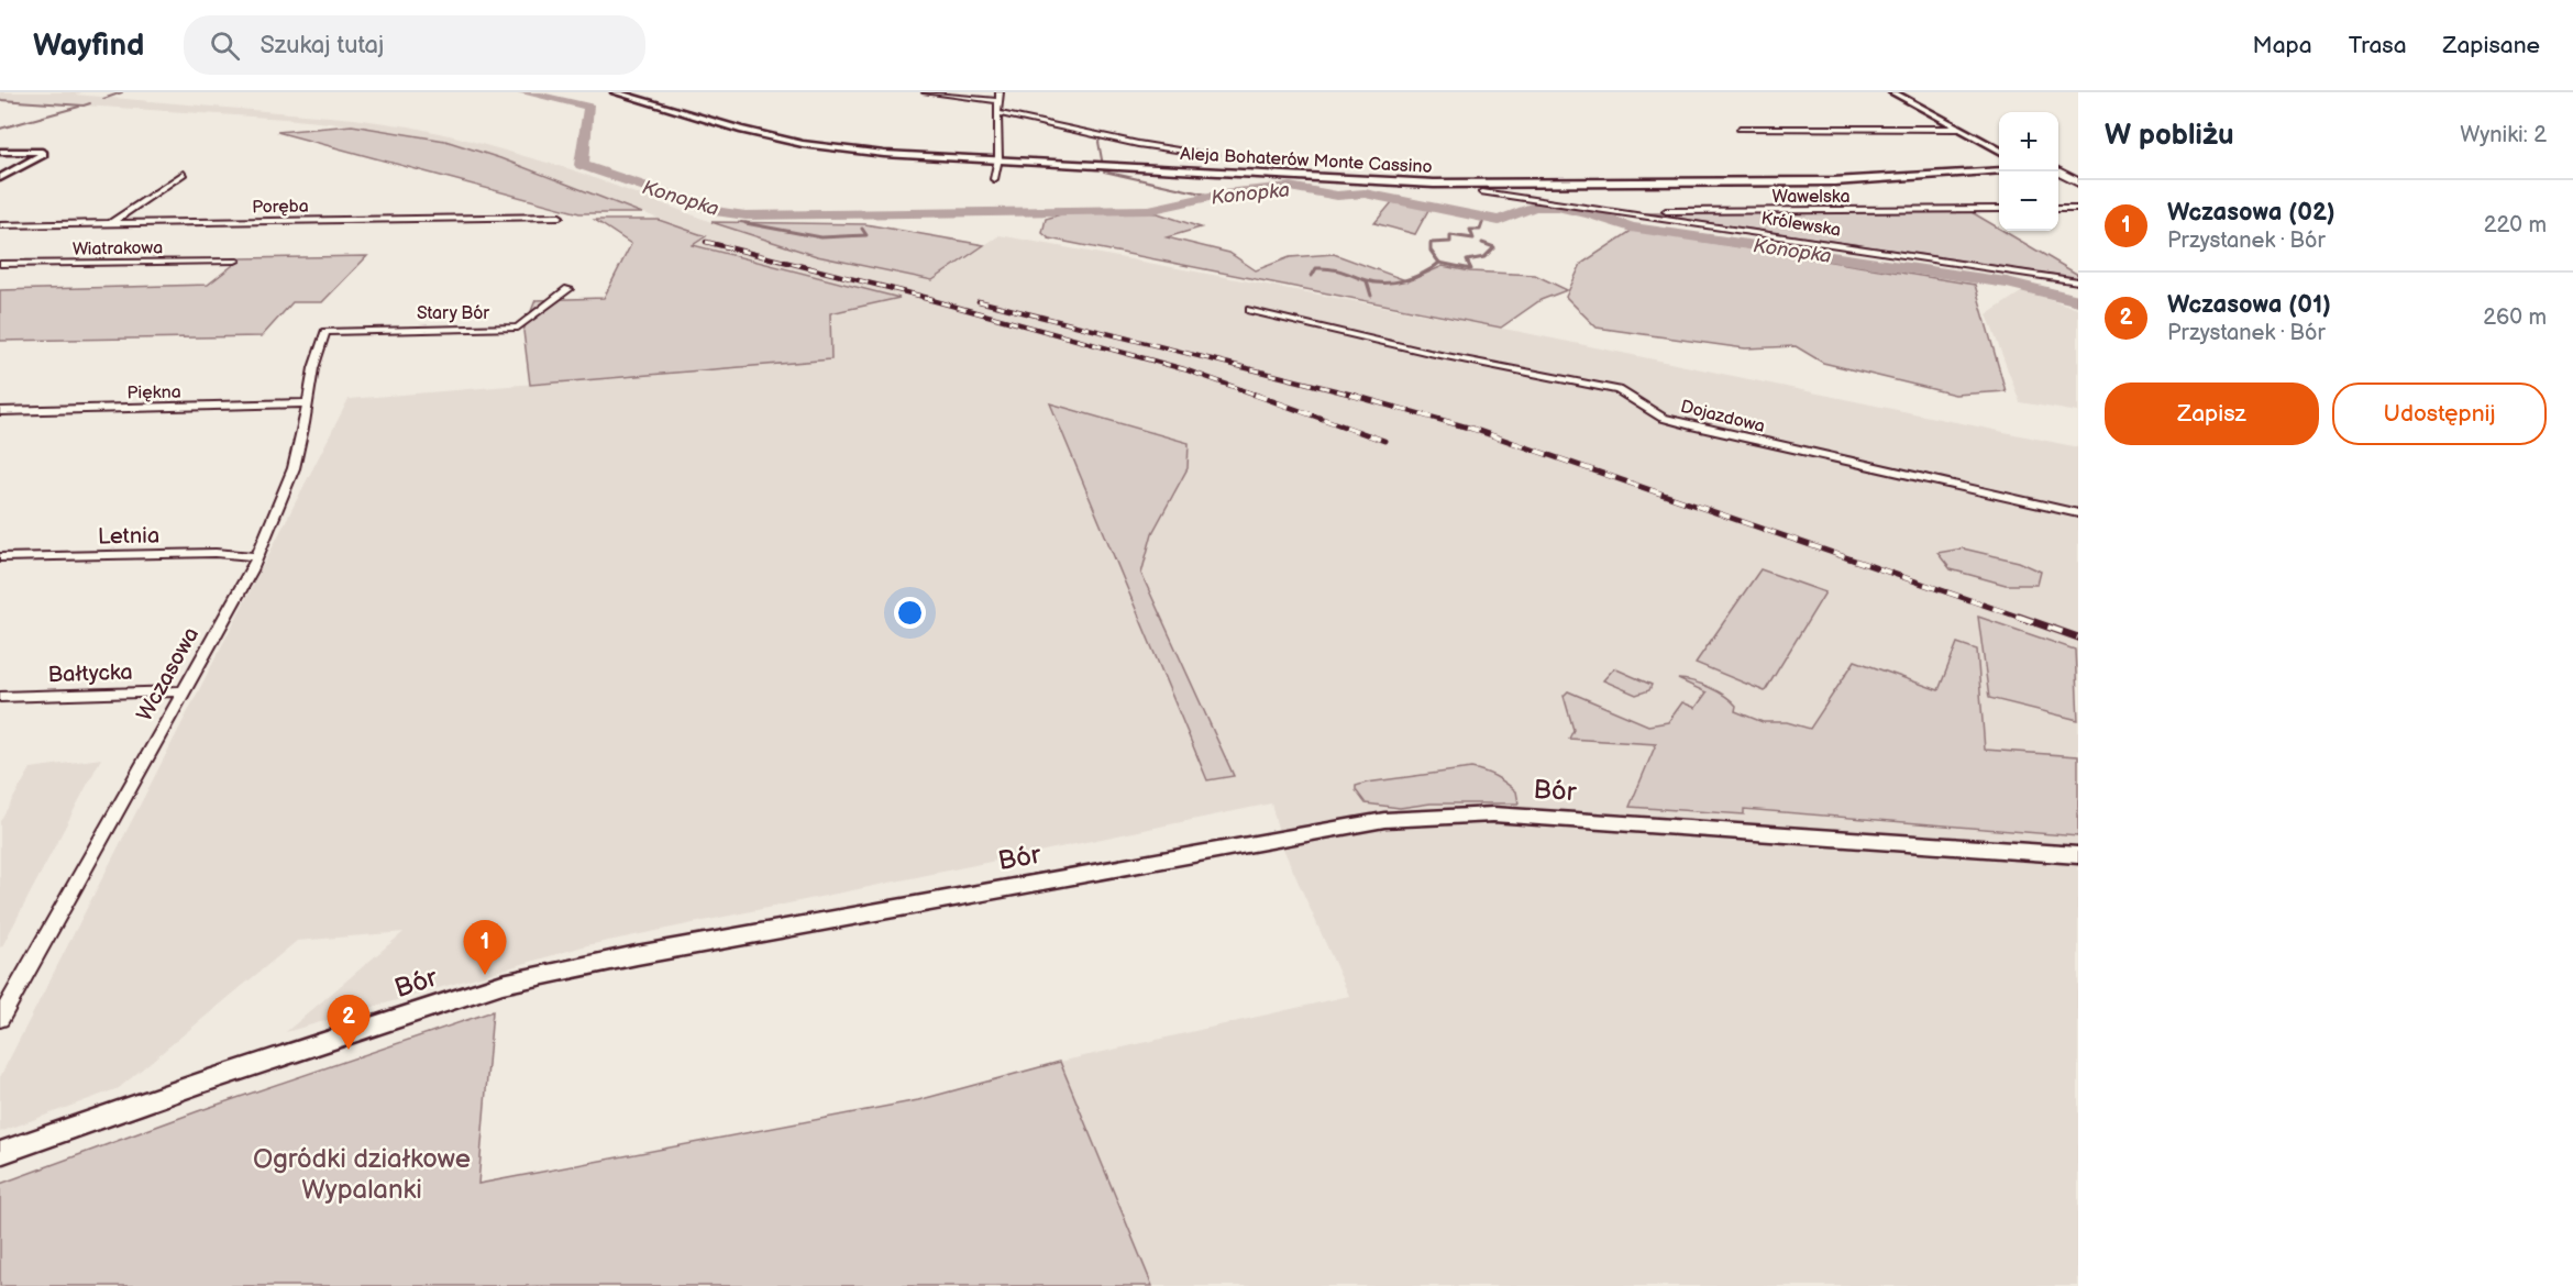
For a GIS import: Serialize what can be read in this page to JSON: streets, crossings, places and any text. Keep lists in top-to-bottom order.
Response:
{
  "streets": {
    "main road": ["Aleja Bohaterów Monte Cassino"],
    "street": [
      "Wawelska",
      "Poręba",
      "Królewska",
      "Wiatrakowa",
      "Stary Bór",
      "Piękna",
      "Dojazdowa",
      "Letnia",
      "Bałtycka",
      "Wczasowa",
      "Bór"
    ]
  },
  "crossings": [
    ["Wawelska", "Królewska"],
    ["Stary Bór", "Wczasowa"],
    ["Piękna", "Wczasowa"],
    ["Letnia", "Wczasowa"],
    ["Bałtycka", "Wczasowa"]
  ],
  "water": ["Konopka"],
  "parks": ["Ogródki działkowe Wypalanki"],
  "page": {
    "header": "Wayfind",
    "search": "Szukaj tutaj",
    "nav": ["Mapa", "Trasa", "Zapisane"],
    "heading": ["W pobliżu", "Wyniki: 2"],
    "map_buttons": ["+", "−"],
    "list": [
      {
        "mark": "1",
        "name": "Wczasowa (02)",
        "note": "Przystanek · Bór",
        "value": "220 m"
      },
      {
        "mark": "2",
        "name": "Wczasowa (01)",
        "note": "Przystanek · Bór",
        "value": "260 m"
      }
    ],
    "buttons": ["Zapisz", "Udostępnij"],
    "pins": ["1", "2"]
  }
}
